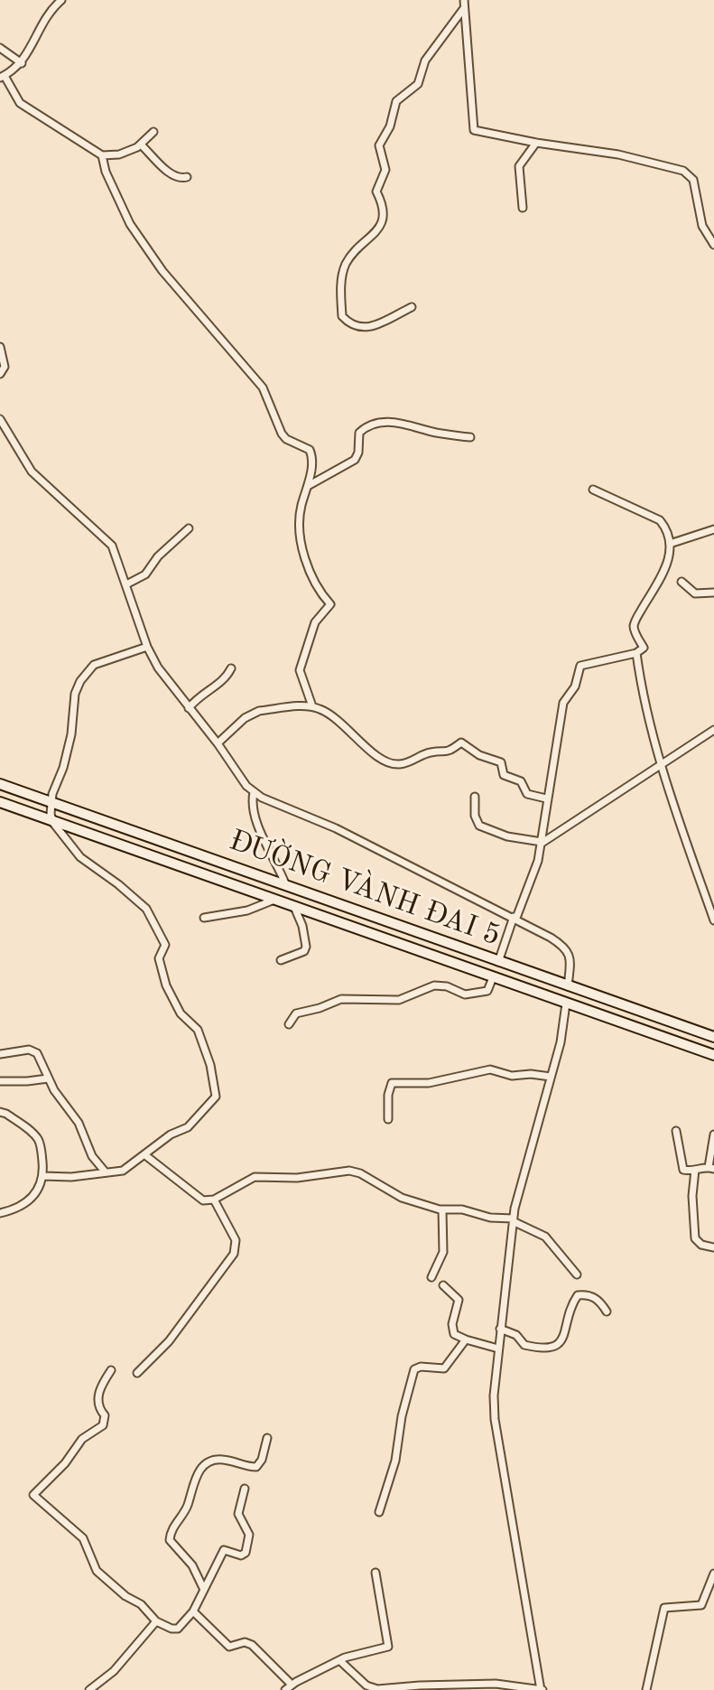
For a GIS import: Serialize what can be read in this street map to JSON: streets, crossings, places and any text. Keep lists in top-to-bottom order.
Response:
{
  "streets": {
    "main road": ["ĐƯỜNG VÀNH ĐAI 5"]
  }
}
